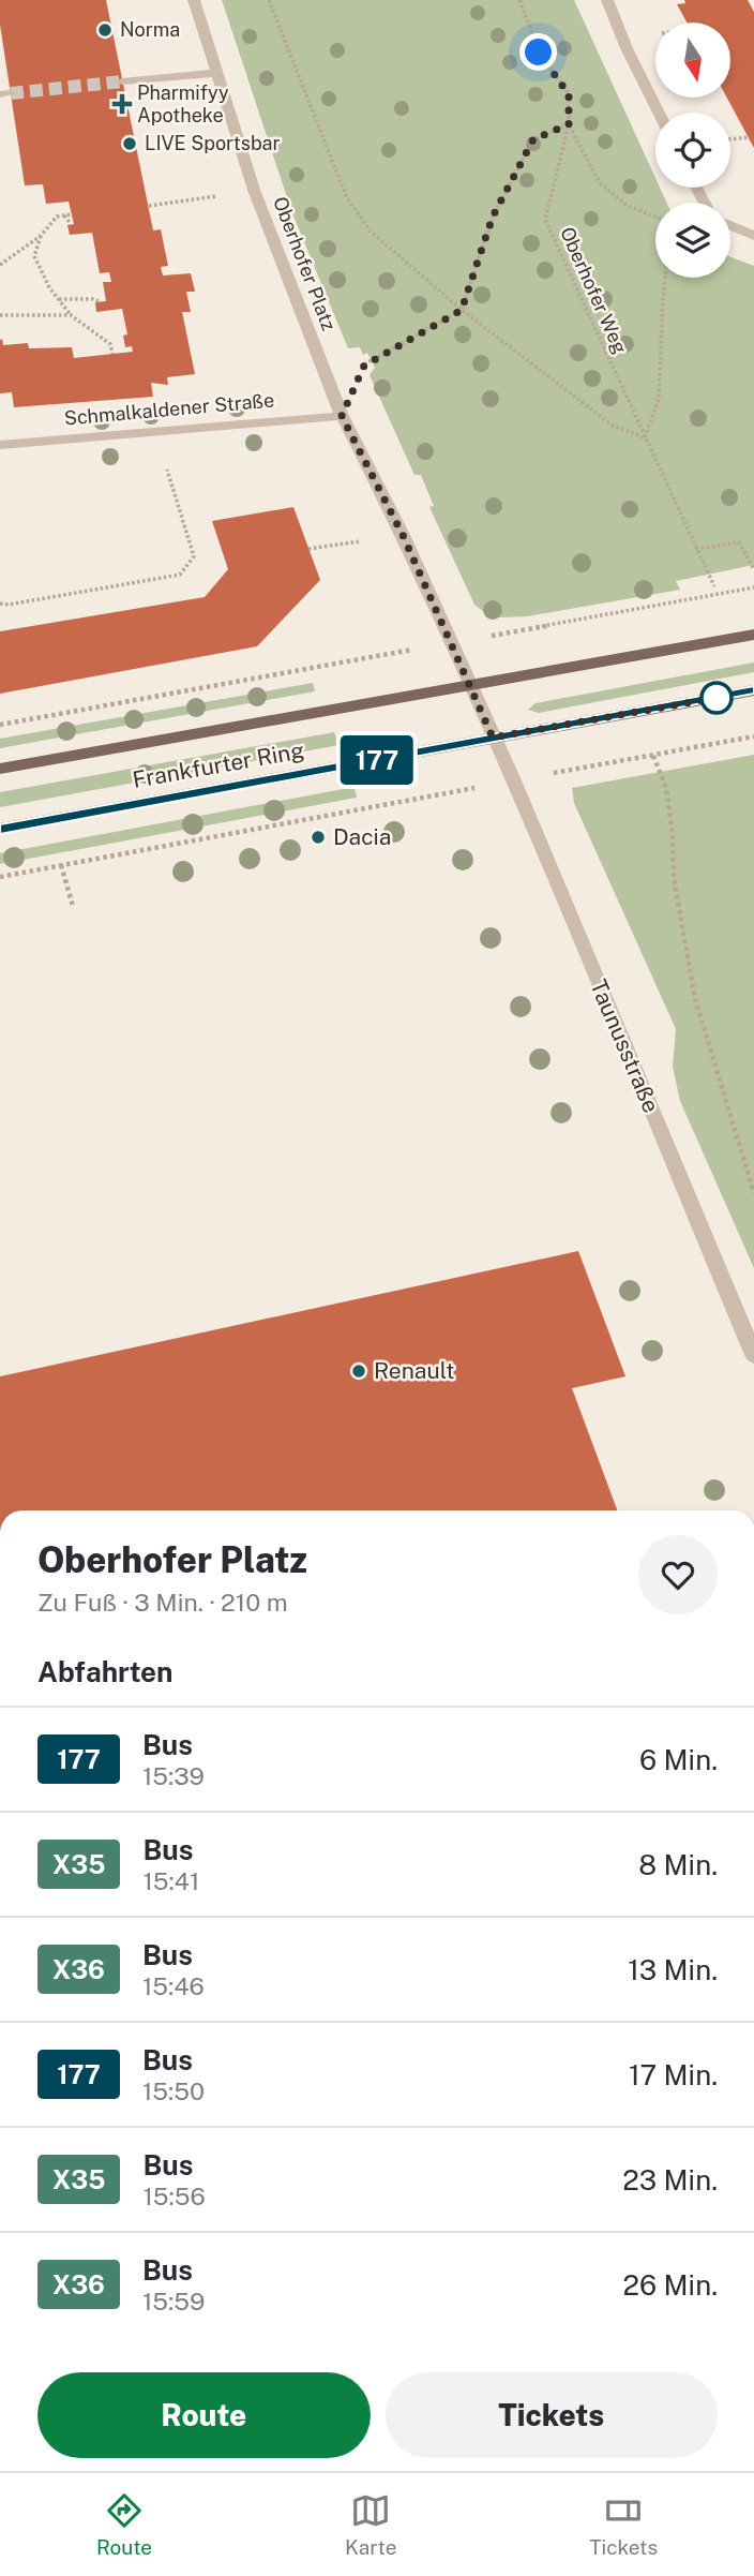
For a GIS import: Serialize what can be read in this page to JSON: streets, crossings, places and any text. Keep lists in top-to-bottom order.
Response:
{
  "streets": {
    "main road": ["Frankfurter Ring"],
    "street": ["Oberhofer Platz", "Schmalkaldener Straße", "Taunusstraße"],
    "path": ["Oberhofer Weg"]
  },
  "crossings": [
    ["Oberhofer Platz", "Schmalkaldener Straße"],
    ["Oberhofer Platz", "Frankfurter Ring"],
    ["Oberhofer Platz", "Taunusstraße"],
    ["Frankfurter Ring", "Taunusstraße"]
  ],
  "places": {
    "other": [
      "Norma",
      "LIVE Sportsbar",
      "Dacia",
      "Renault"
    ],
    "health": ["Pharmifyy Apotheke"]
  },
  "lines": ["bus line 177"],
  "north": "bottom",
  "page": {
    "on_map": "177",
    "heading": [
      ["Oberhofer Platz", "Zu Fuß · 3 Min. · 210 m"],
      "Abfahrten"
    ],
    "list": [
      {
        "mark": "177",
        "name": "Bus",
        "note": "15:39",
        "value": "6 Min."
      },
      {
        "mark": "X35",
        "name": "Bus",
        "note": "15:41",
        "value": "8 Min."
      },
      {
        "mark": "X36",
        "name": "Bus",
        "note": "15:46",
        "value": "13 Min."
      },
      {
        "mark": "177",
        "name": "Bus",
        "note": "15:50",
        "value": "17 Min."
      },
      {
        "mark": "X35",
        "name": "Bus",
        "note": "15:56",
        "value": "23 Min."
      },
      {
        "mark": "X36",
        "name": "Bus",
        "note": "15:59",
        "value": "26 Min."
      }
    ],
    "buttons": ["Route", "Tickets"],
    "tabs": ["Route", "Karte", "Tickets"]
  }
}
